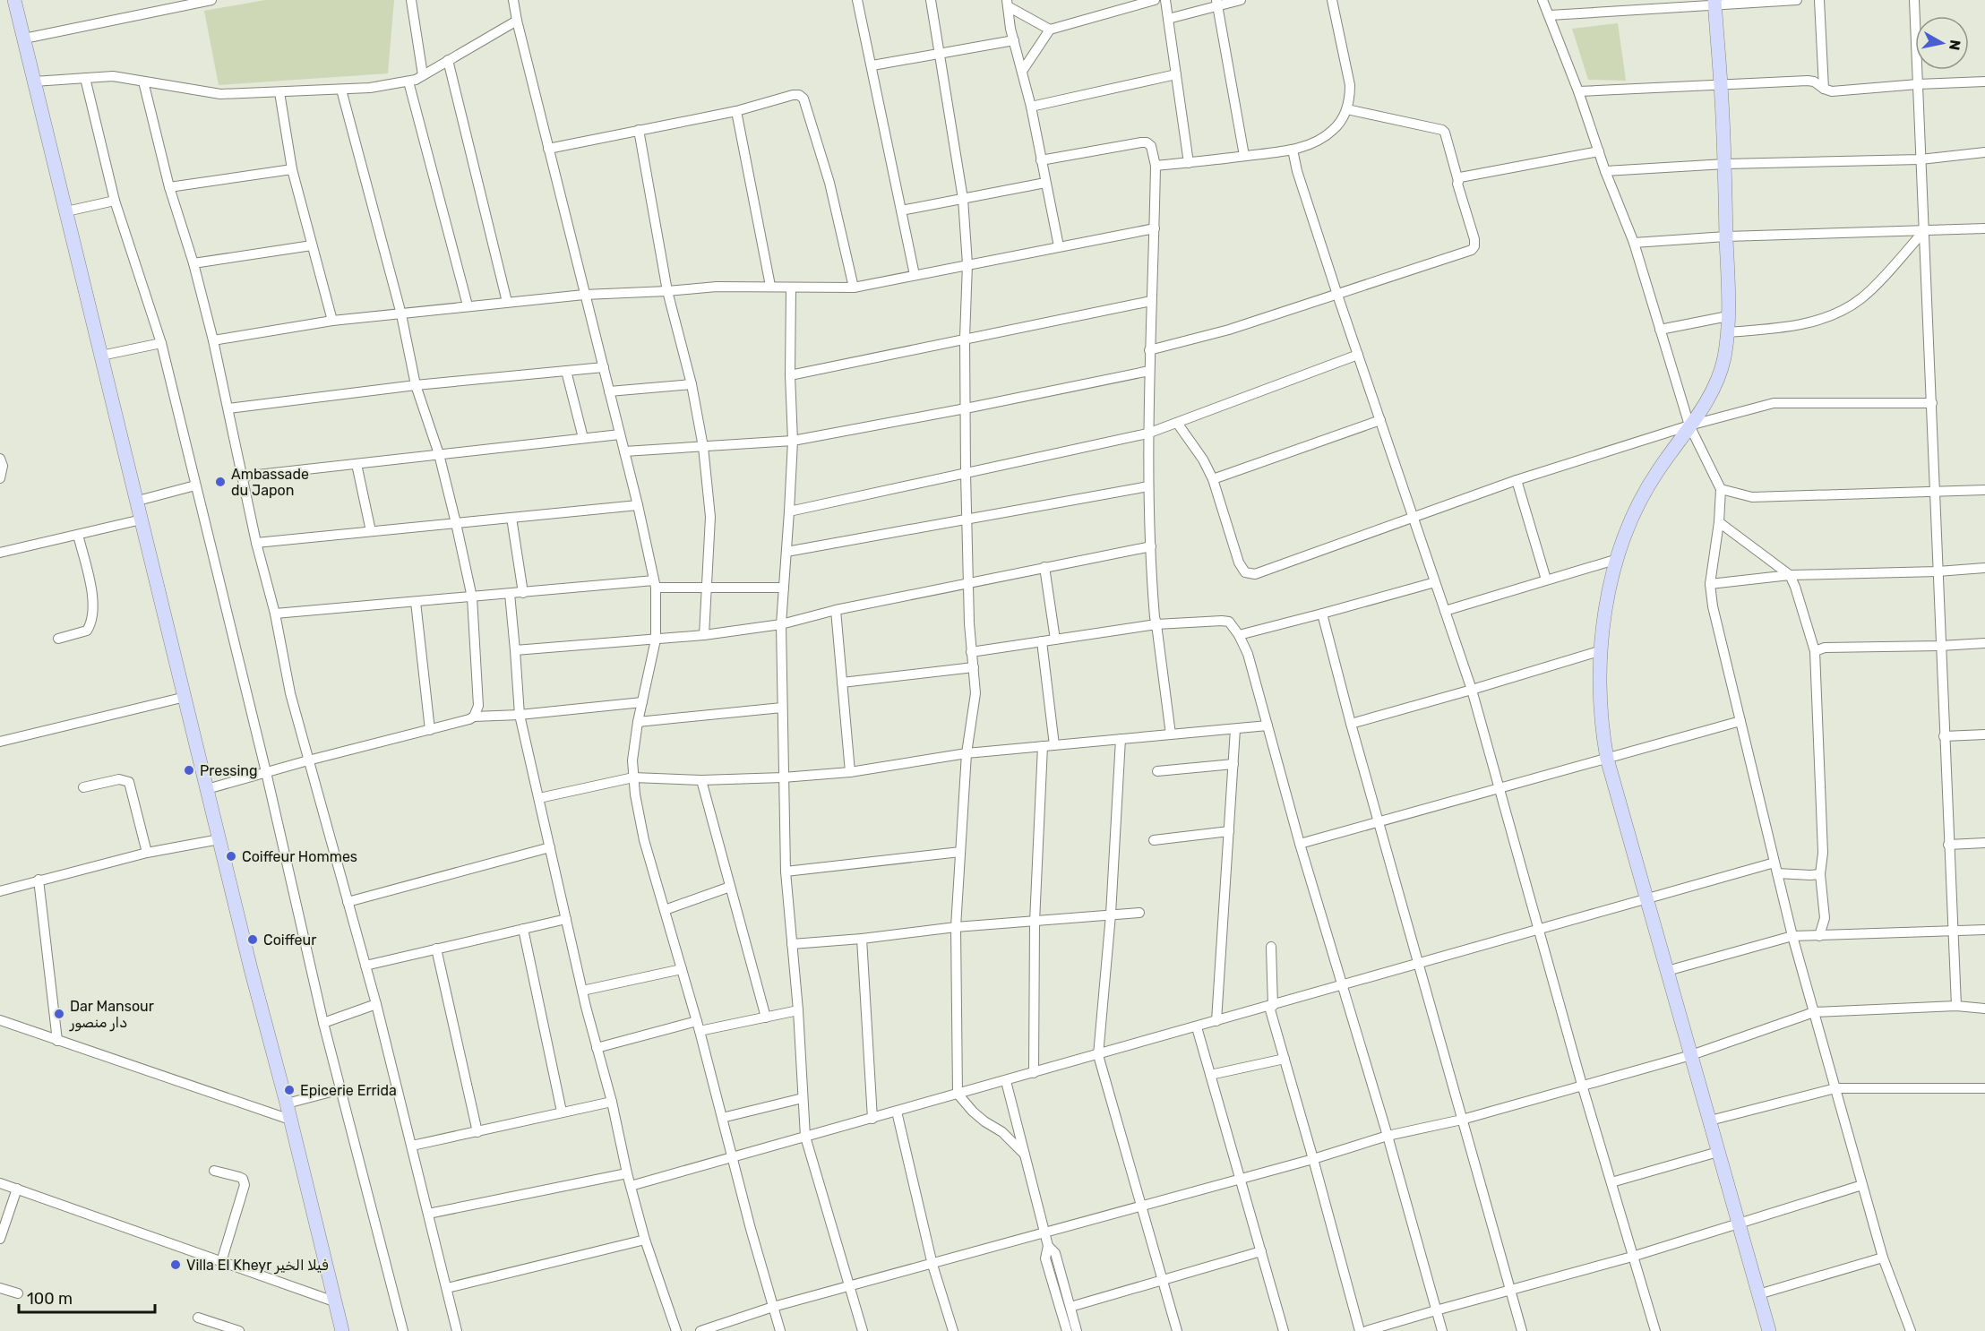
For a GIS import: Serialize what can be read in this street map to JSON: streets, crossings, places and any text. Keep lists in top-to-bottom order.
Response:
{
  "places": [
    "Ambassade du Japon",
    "Pressing",
    "Coiffeur Hommes",
    "Coiffeur",
    "Dar Mansour دار منصور",
    "Epicerie Errida",
    "Villa El Kheyr فيلا الخير"
  ],
  "scale_bar": "100 m",
  "north": "right"
}
